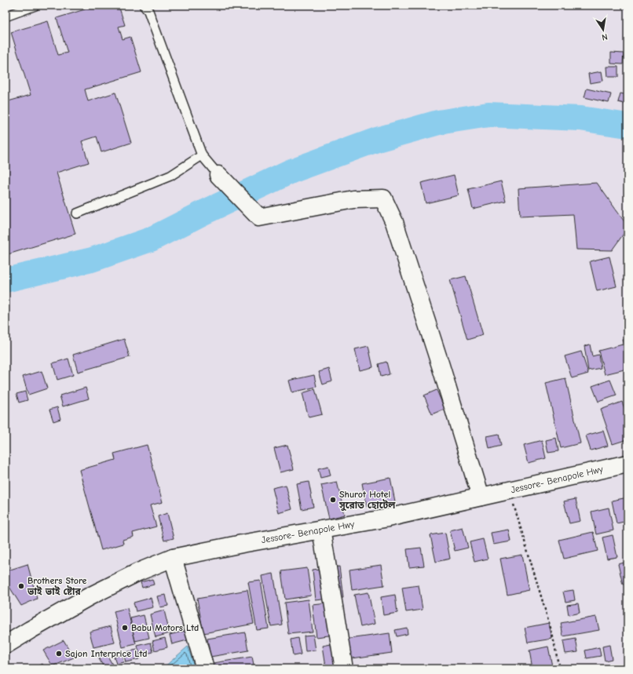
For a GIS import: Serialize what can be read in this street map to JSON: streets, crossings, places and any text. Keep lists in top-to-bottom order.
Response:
{
  "streets": {
    "main road": ["Jessore- Benapole Hwy"]
  },
  "places": [
    "Shurot Hotel সুরোত হোটেল",
    "Brothers Store ভাই ভাই ষ্টোর",
    "Babu Motors Ltd",
    "Sajon Interprice Ltd"
  ],
  "north": "bottom"
}
